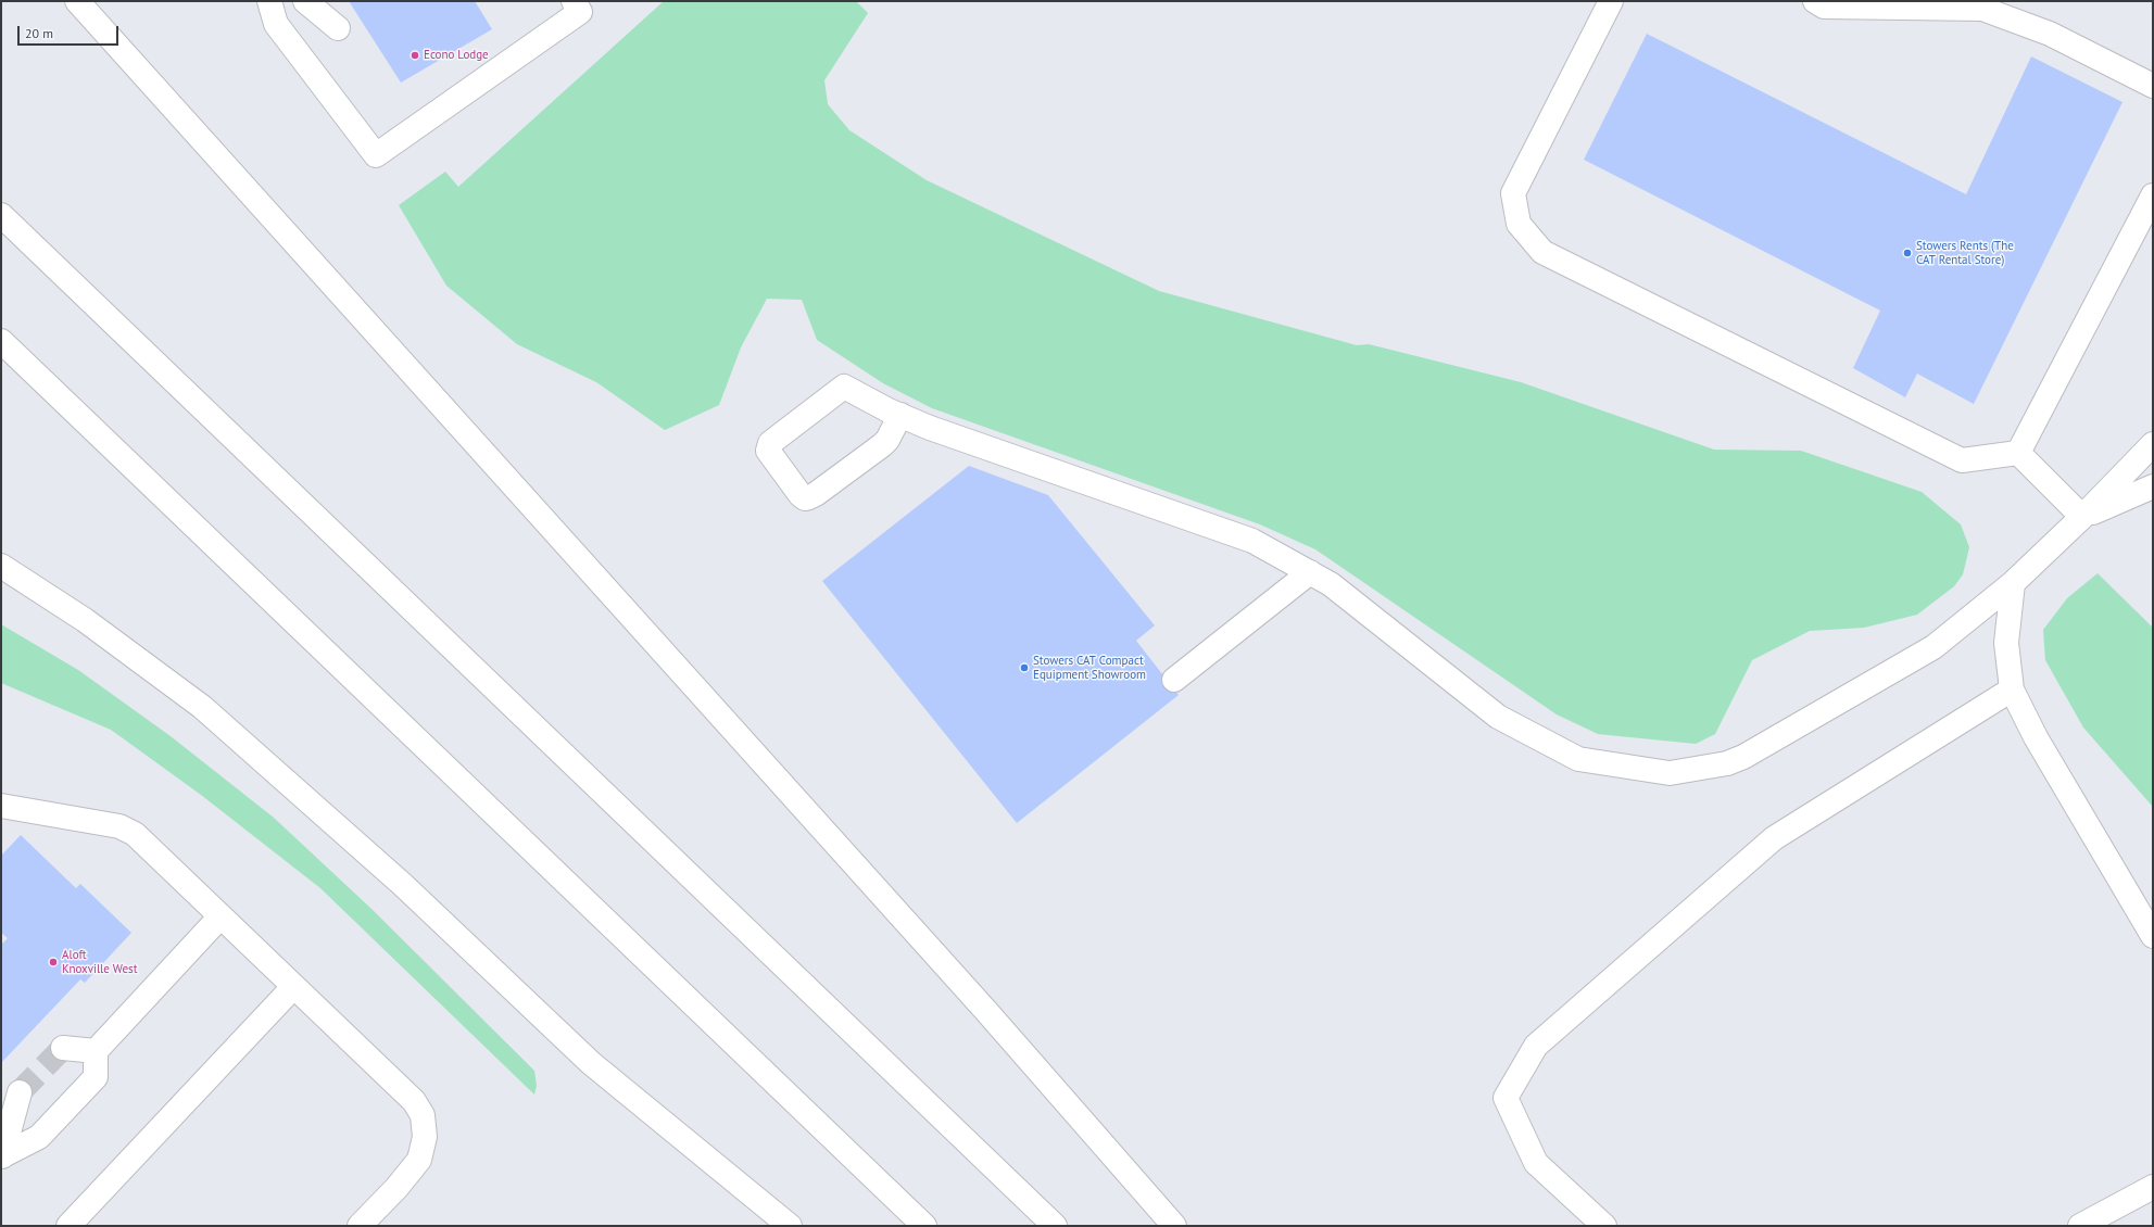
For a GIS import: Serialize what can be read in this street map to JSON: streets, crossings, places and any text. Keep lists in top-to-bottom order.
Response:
{
  "places": [
    "Econo Lodge",
    "Stowers Rents (The CAT Rental Store)",
    "Stowers CAT Compact Equipment Showroom",
    "Aloft Knoxville West"
  ],
  "scale_bar": "20 m"
}
